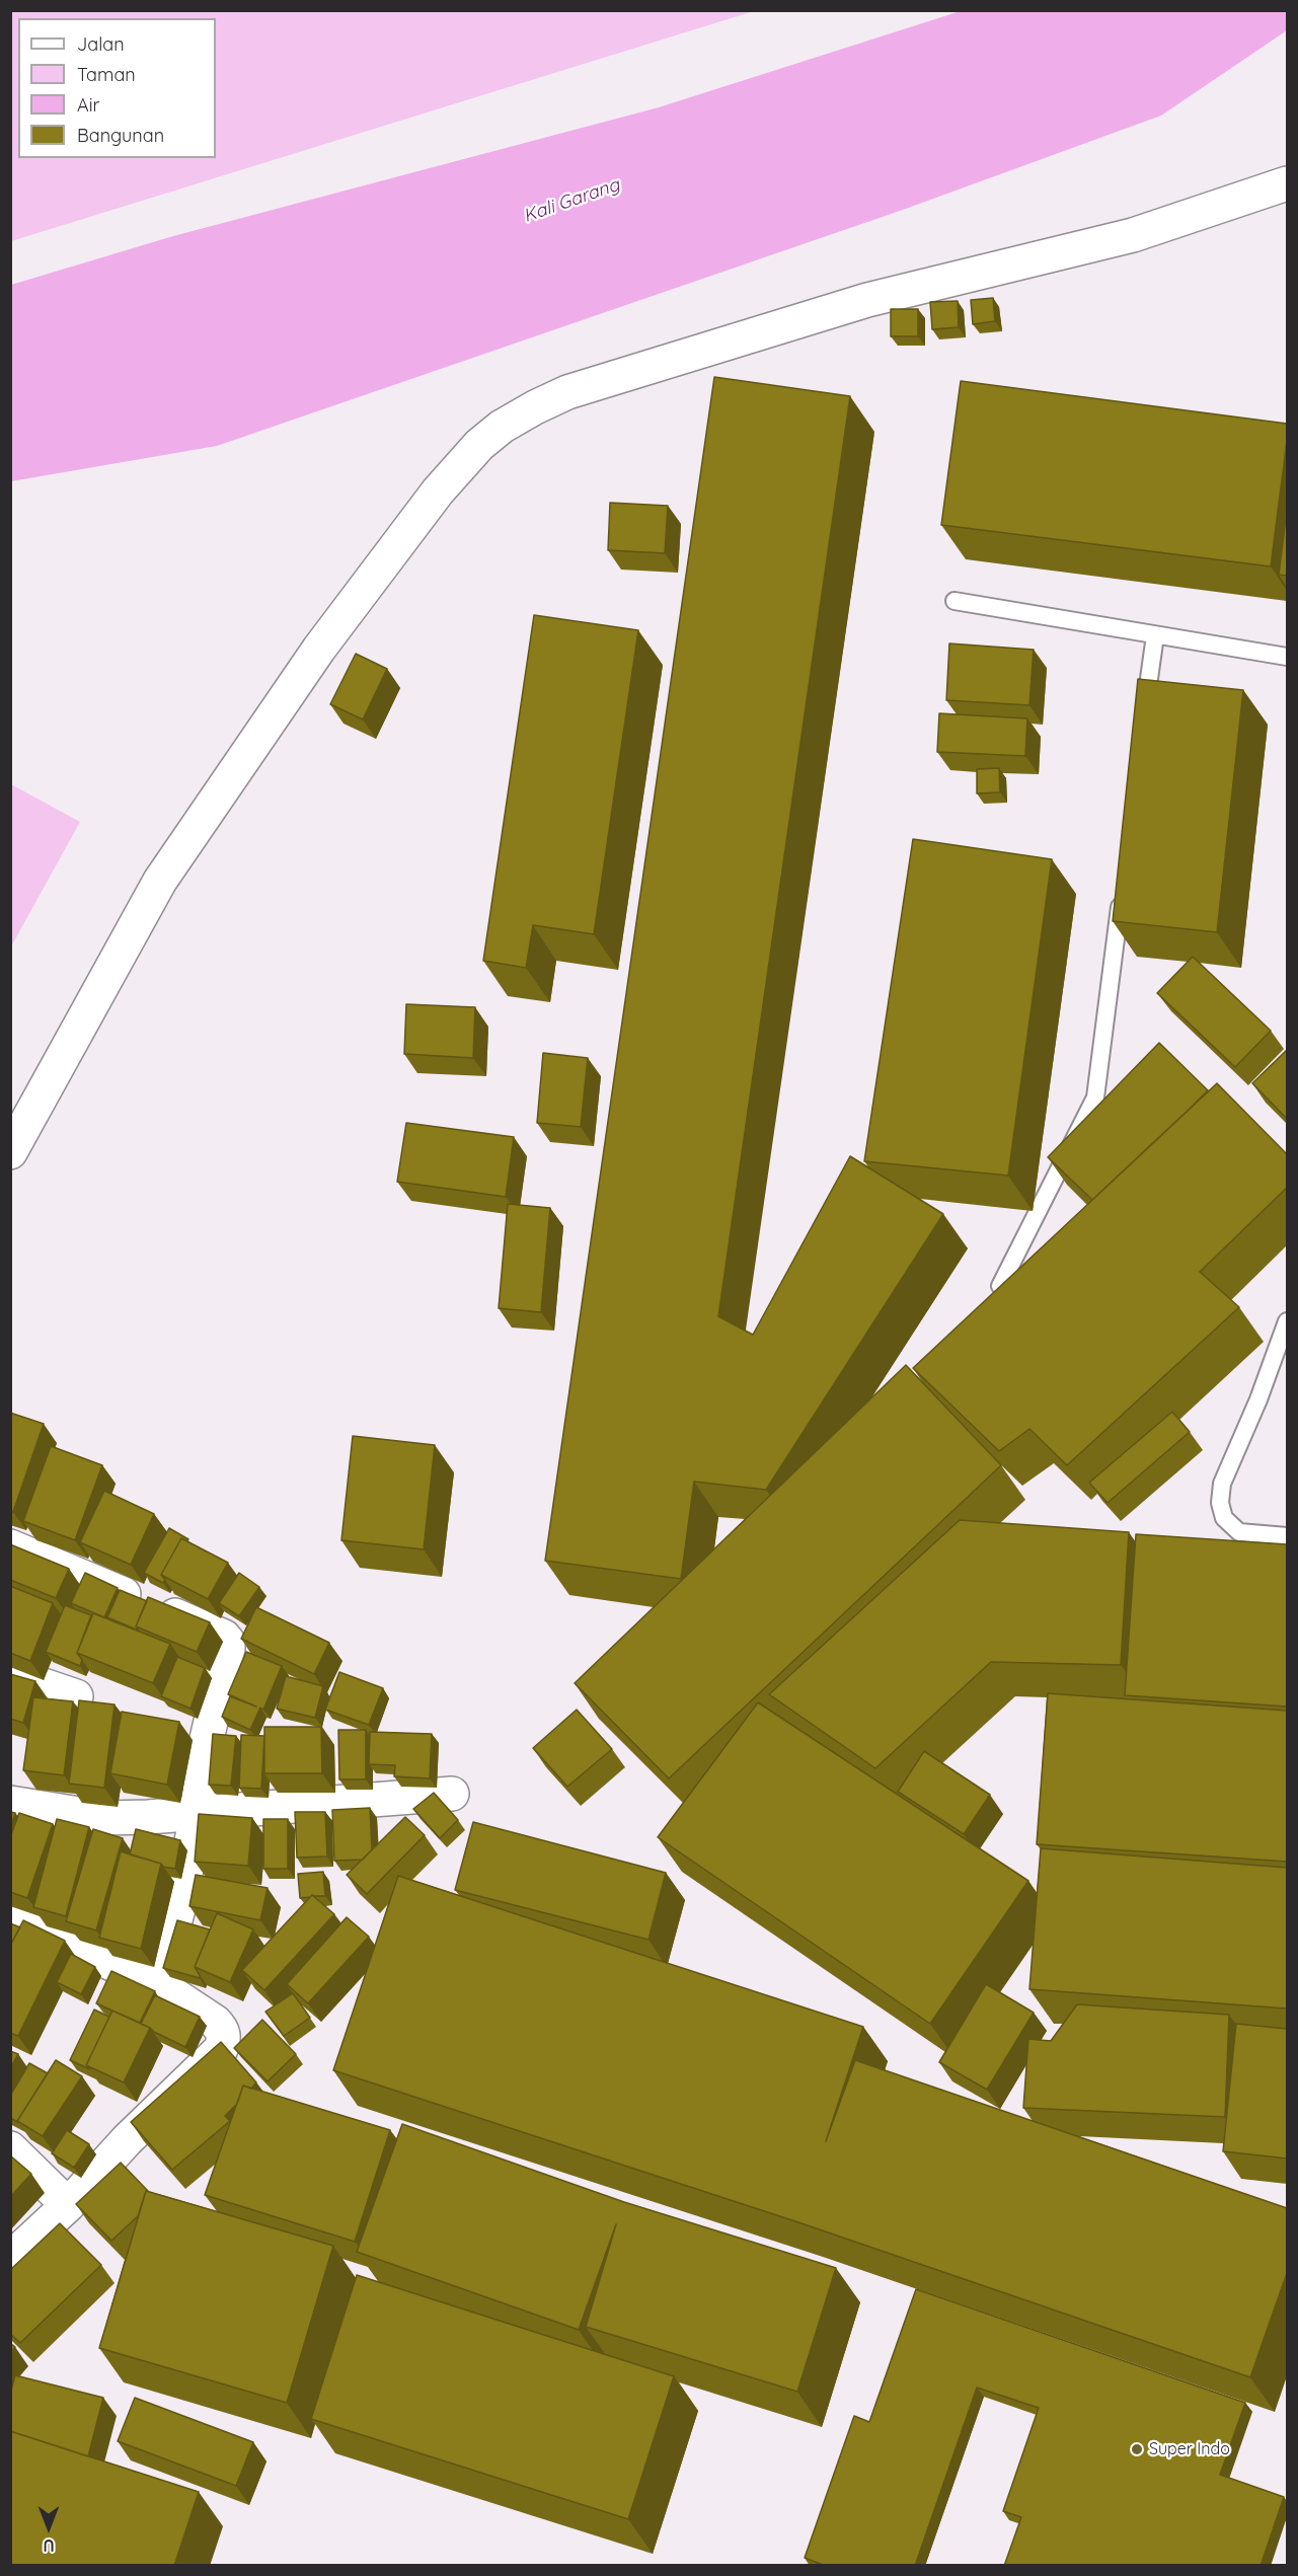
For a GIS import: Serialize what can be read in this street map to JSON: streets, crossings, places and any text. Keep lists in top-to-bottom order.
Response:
{
  "water": ["Kali Garang"],
  "places": ["Super Indo"],
  "legend": [
    "Jalan",
    "Taman",
    "Air",
    "Bangunan"
  ],
  "north": "bottom"
}
